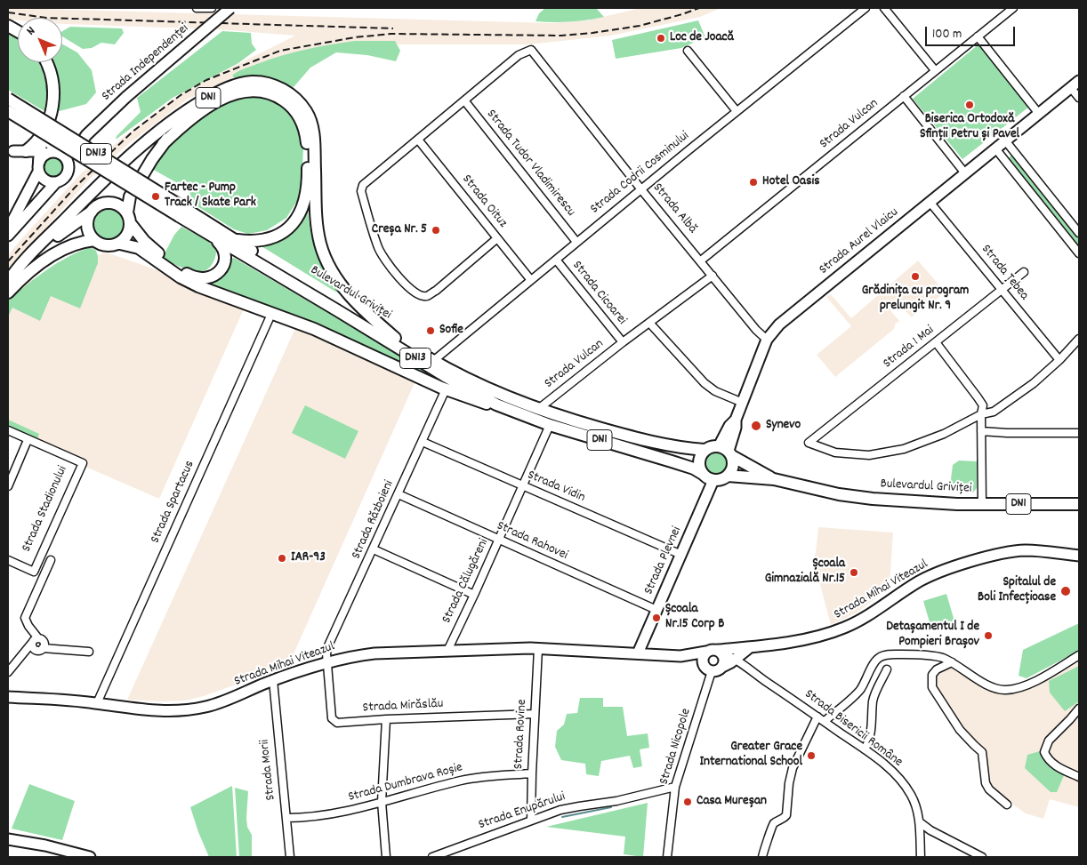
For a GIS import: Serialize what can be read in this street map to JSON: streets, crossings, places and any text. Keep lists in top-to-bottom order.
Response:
{
  "streets": {
    "main road": ["DN1", "DN13", "Bulevardul Griviței"],
    "street": [
      "Strada Independenței",
      "Strada Vulcan",
      "Strada Tudor Vladimirescu",
      "Strada Codrii Cosminului",
      "Strada Oituz",
      "Strada Albă",
      "Strada Aurel Vlaicu",
      "Strada Țebea",
      "Strada Cicoarei",
      "Strada 1 Mai",
      "Strada Vidin",
      "Strada Spartacus",
      "Strada Stadionului",
      "Strada Războieni",
      "Strada Rahovei",
      "Strada Plevnei",
      "Strada Călugăreni",
      "Strada Mihai Viteazul",
      "Strada Mirăslău",
      "Strada Bisericii Române",
      "Strada Rovine",
      "Strada Nicopole",
      "Strada Morii",
      "Strada Dumbrava Roșie",
      "Strada Enupărului"
    ]
  },
  "crossings": [
    ["DN1", "Strada Aurel Vlaicu"],
    ["DN1", "Bulevardul Griviței"],
    ["DN1", "Strada Plevnei"],
    ["Strada Vulcan", "Strada Albă"],
    ["Strada Vulcan", "Bulevardul Griviței"],
    ["Strada Vulcan", "Strada Cicoarei"],
    ["Strada Tudor Vladimirescu", "Strada Codrii Cosminului"],
    ["Strada Tudor Vladimirescu", "Strada Albă"],
    ["Strada Codrii Cosminului", "Strada Oituz"],
    ["Strada Codrii Cosminului", "Strada Albă"],
    ["Strada Codrii Cosminului", "Bulevardul Griviței"],
    ["Strada Codrii Cosminului", "Strada Cicoarei"],
    ["Strada Albă", "Strada Aurel Vlaicu"],
    ["Strada Aurel Vlaicu", "Strada Țebea"],
    ["Strada Aurel Vlaicu", "Bulevardul Griviței"],
    ["Strada Aurel Vlaicu", "Strada Plevnei"],
    ["Strada Țebea", "Strada 1 Mai"],
    ["Bulevardul Griviței", "Strada Spartacus"],
    ["Bulevardul Griviței", "Strada Războieni"],
    ["Bulevardul Griviței", "Strada Plevnei"],
    ["Bulevardul Griviței", "Strada Călugăreni"],
    ["Strada Vidin", "Strada Războieni"],
    ["Strada Vidin", "Strada Plevnei"],
    ["Strada Vidin", "Strada Călugăreni"],
    ["Strada Spartacus", "Strada Mihai Viteazul"],
    ["Strada Războieni", "Strada Rahovei"],
    ["Strada Războieni", "Strada Mihai Viteazul"],
    ["Strada Războieni", "Strada Mirăslău"],
    ["Strada Rahovei", "Strada Plevnei"],
    ["Strada Rahovei", "Strada Călugăreni"],
    ["Strada Plevnei", "Strada Mihai Viteazul"],
    ["Strada Călugăreni", "Strada Mihai Viteazul"],
    ["Strada Mihai Viteazul", "Strada Mirăslău"],
    ["Strada Mihai Viteazul", "Strada Bisericii Române"],
    ["Strada Mihai Viteazul", "Strada Rovine"],
    ["Strada Mihai Viteazul", "Strada Nicopole"],
    ["Strada Mihai Viteazul", "Strada Morii"],
    ["Strada Mirăslău", "Strada Rovine"],
    ["Strada Bisericii Române", "Strada Nicopole"],
    ["Strada Rovine", "Strada Dumbrava Roșie"],
    ["Strada Rovine", "Strada Enupărului"],
    ["Strada Nicopole", "Strada Enupărului"],
    ["Strada Morii", "Strada Dumbrava Roșie"]
  ],
  "places": [
    "Loc de Joacă",
    "Biserica Ortodoxă Sfinții Petru și Pavel",
    "Hotel Oasis",
    "Fartec - Pump Track / Skate Park",
    "Creșa Nr. 5",
    "Grădinița cu program prelungit Nr. 9",
    "Sofie",
    "Synevo",
    "IAR-93",
    "Școala Gimnazială Nr.15",
    "Spitalul de Boli Infecțioase",
    "Școala Nr.15 Corp B",
    "Detașamentul I de Pompieri Brașov",
    "Greater Grace International School",
    "Casa Mureșan"
  ],
  "scale_bar": "100 m",
  "north": "top left"
}
